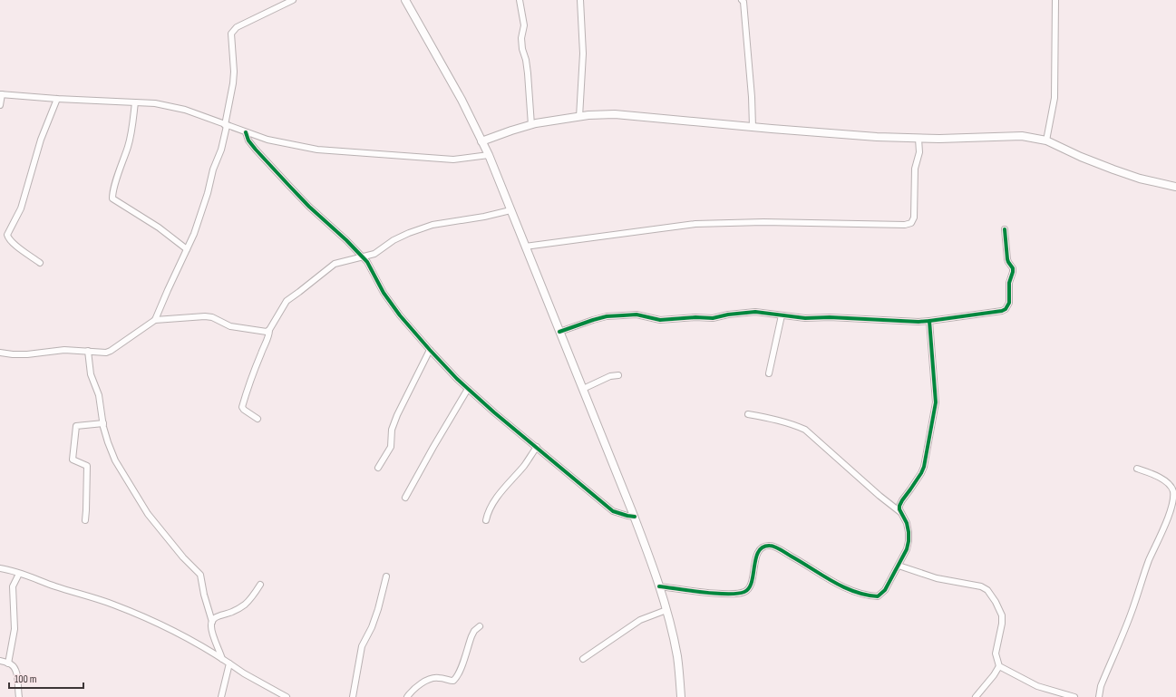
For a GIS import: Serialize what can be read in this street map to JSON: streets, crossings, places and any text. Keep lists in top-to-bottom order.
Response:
{
  "scale_bar": "100 m"
}
